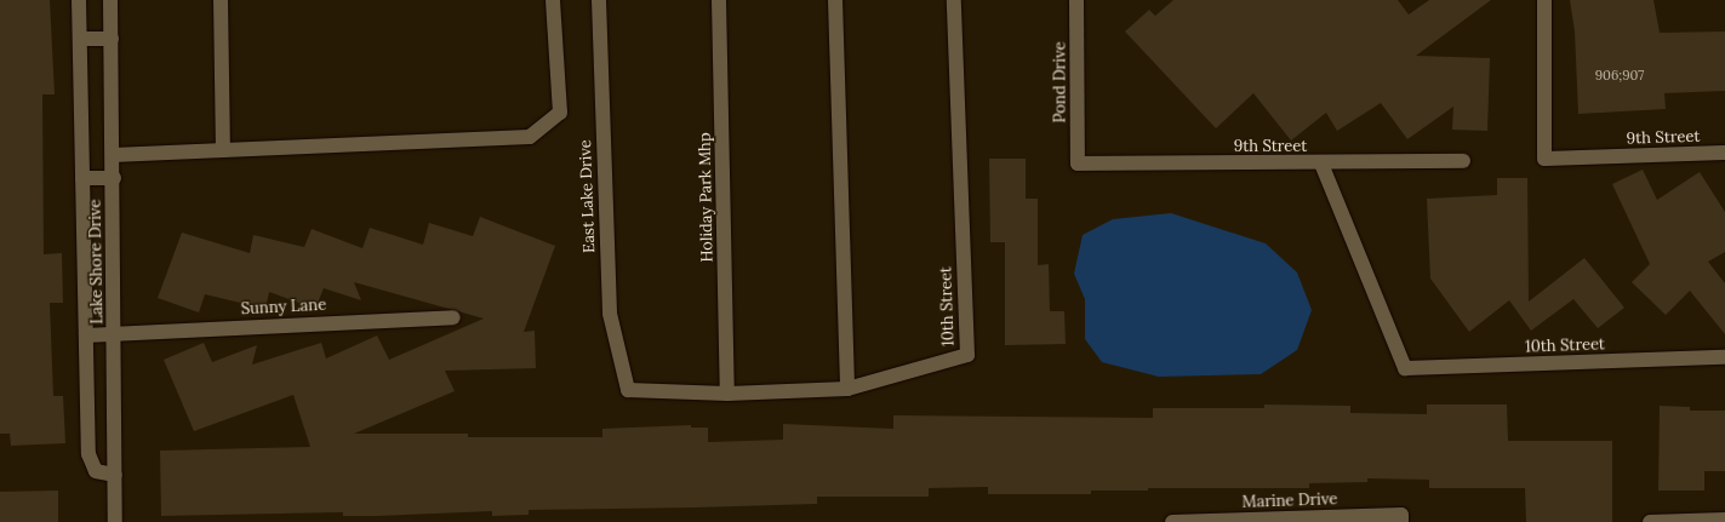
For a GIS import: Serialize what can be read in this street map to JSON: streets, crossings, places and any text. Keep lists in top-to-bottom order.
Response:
{
  "streets": {
    "street": [
      "Pond Drive",
      "9th Street",
      "East Lake Drive",
      "Holiday Park Mhp",
      "Lake Shore Drive",
      "10th Street",
      "Sunny Lane",
      "Marine Drive"
    ]
  },
  "crossings": [
    ["Pond Drive", "9th Street"],
    ["9th Street", "10th Street"],
    ["East Lake Drive", "10th Street"],
    ["Holiday Park Mhp", "10th Street"],
    ["Lake Shore Drive", "Sunny Lane"]
  ],
  "house_numbers": ["906;907"]
}
